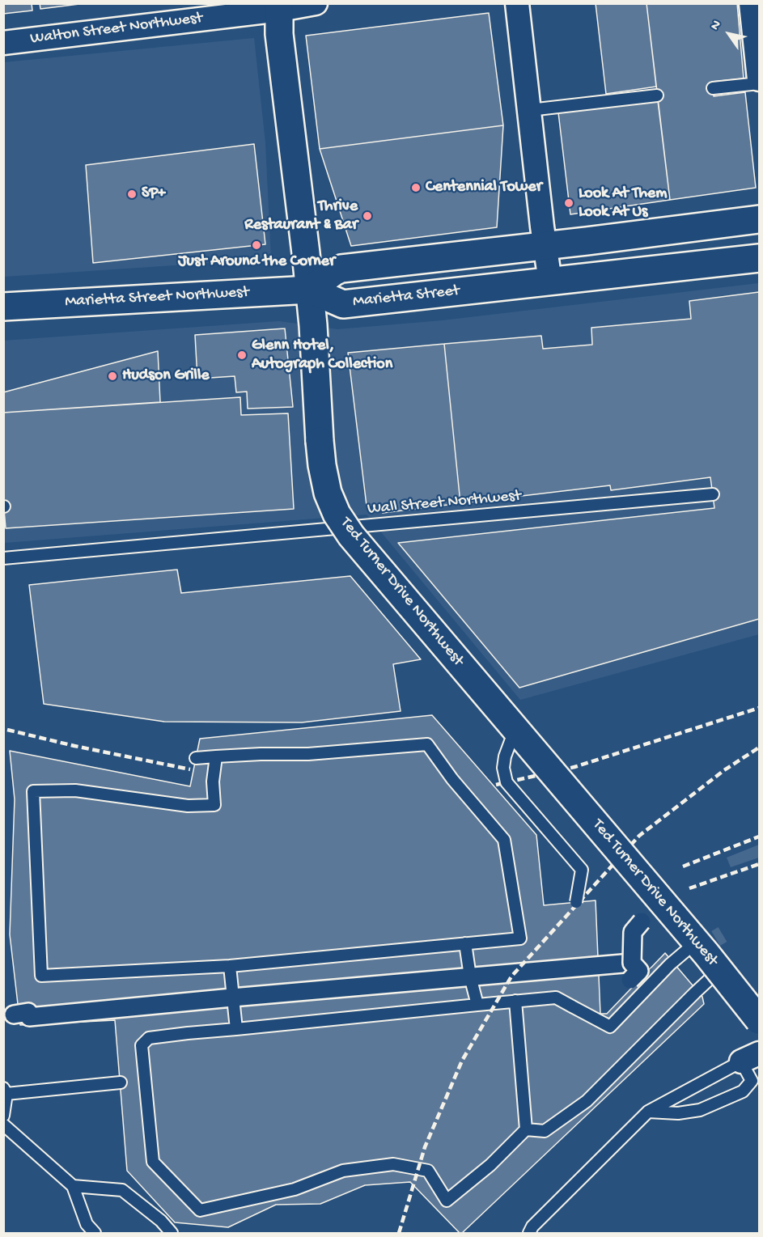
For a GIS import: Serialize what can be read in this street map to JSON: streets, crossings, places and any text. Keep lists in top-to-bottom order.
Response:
{
  "streets": {
    "main road": ["Marietta Street", "Marietta Street Northwest", "Ted Turner Drive Northwest"],
    "street": ["Walton Street Northwest"],
    "lane": ["Wall Street Northwest"]
  },
  "crossings": [
    ["Walton Street Northwest", "Ted Turner Drive Northwest"],
    ["Marietta Street", "Marietta Street Northwest"],
    ["Marietta Street", "Ted Turner Drive Northwest"],
    ["Marietta Street Northwest", "Ted Turner Drive Northwest"]
  ],
  "places": [
    "Centennial Tower",
    "SP+",
    "Look At Them Look At Us",
    "Thrive Restaurant & Bar",
    "Just Around the Corner",
    "Glenn Hotel, Autograph Collection",
    "Hudson Grille"
  ],
  "north": "top left"
}
